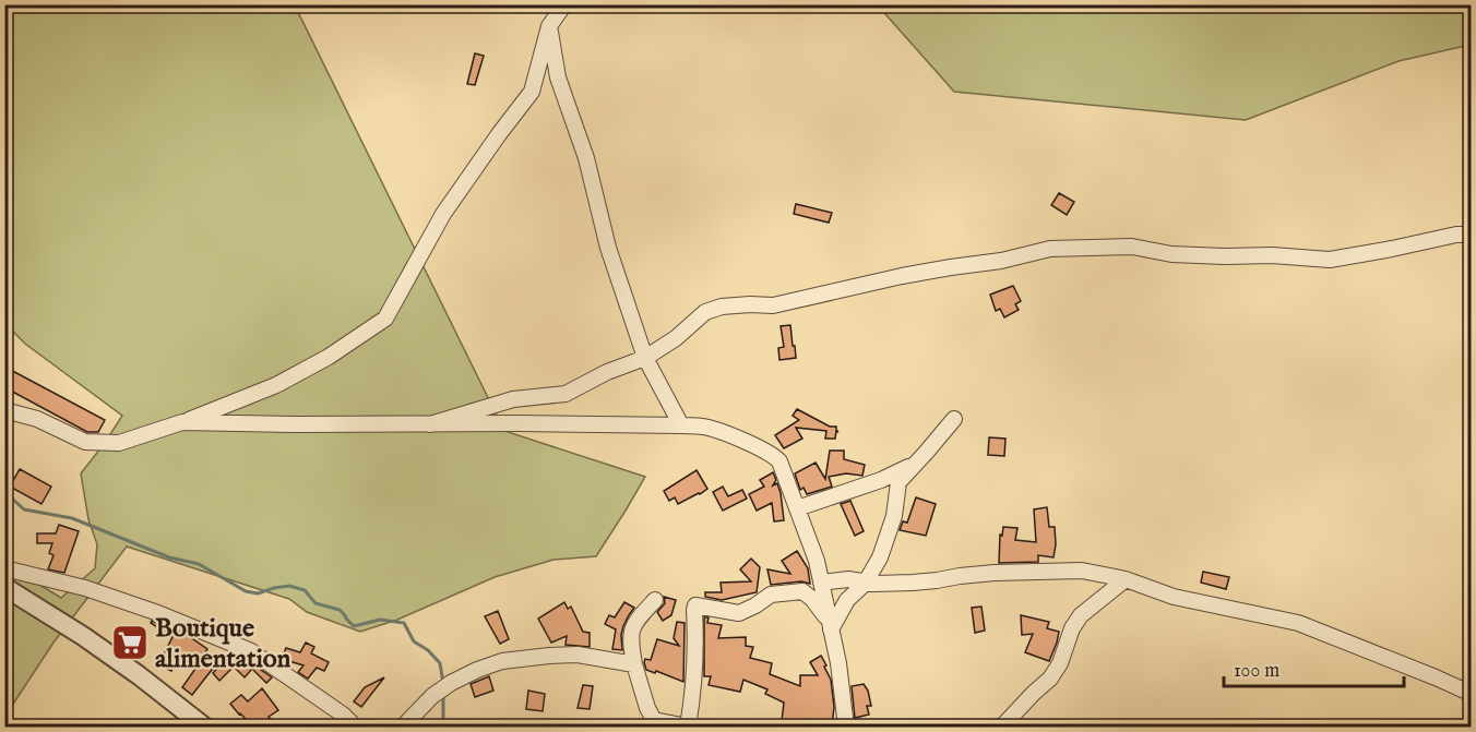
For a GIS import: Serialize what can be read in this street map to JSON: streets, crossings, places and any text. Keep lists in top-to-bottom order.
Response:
{
  "places": {
    "supermarket": ["Boutique alimentation"]
  },
  "scale_bar": "100 m"
}
